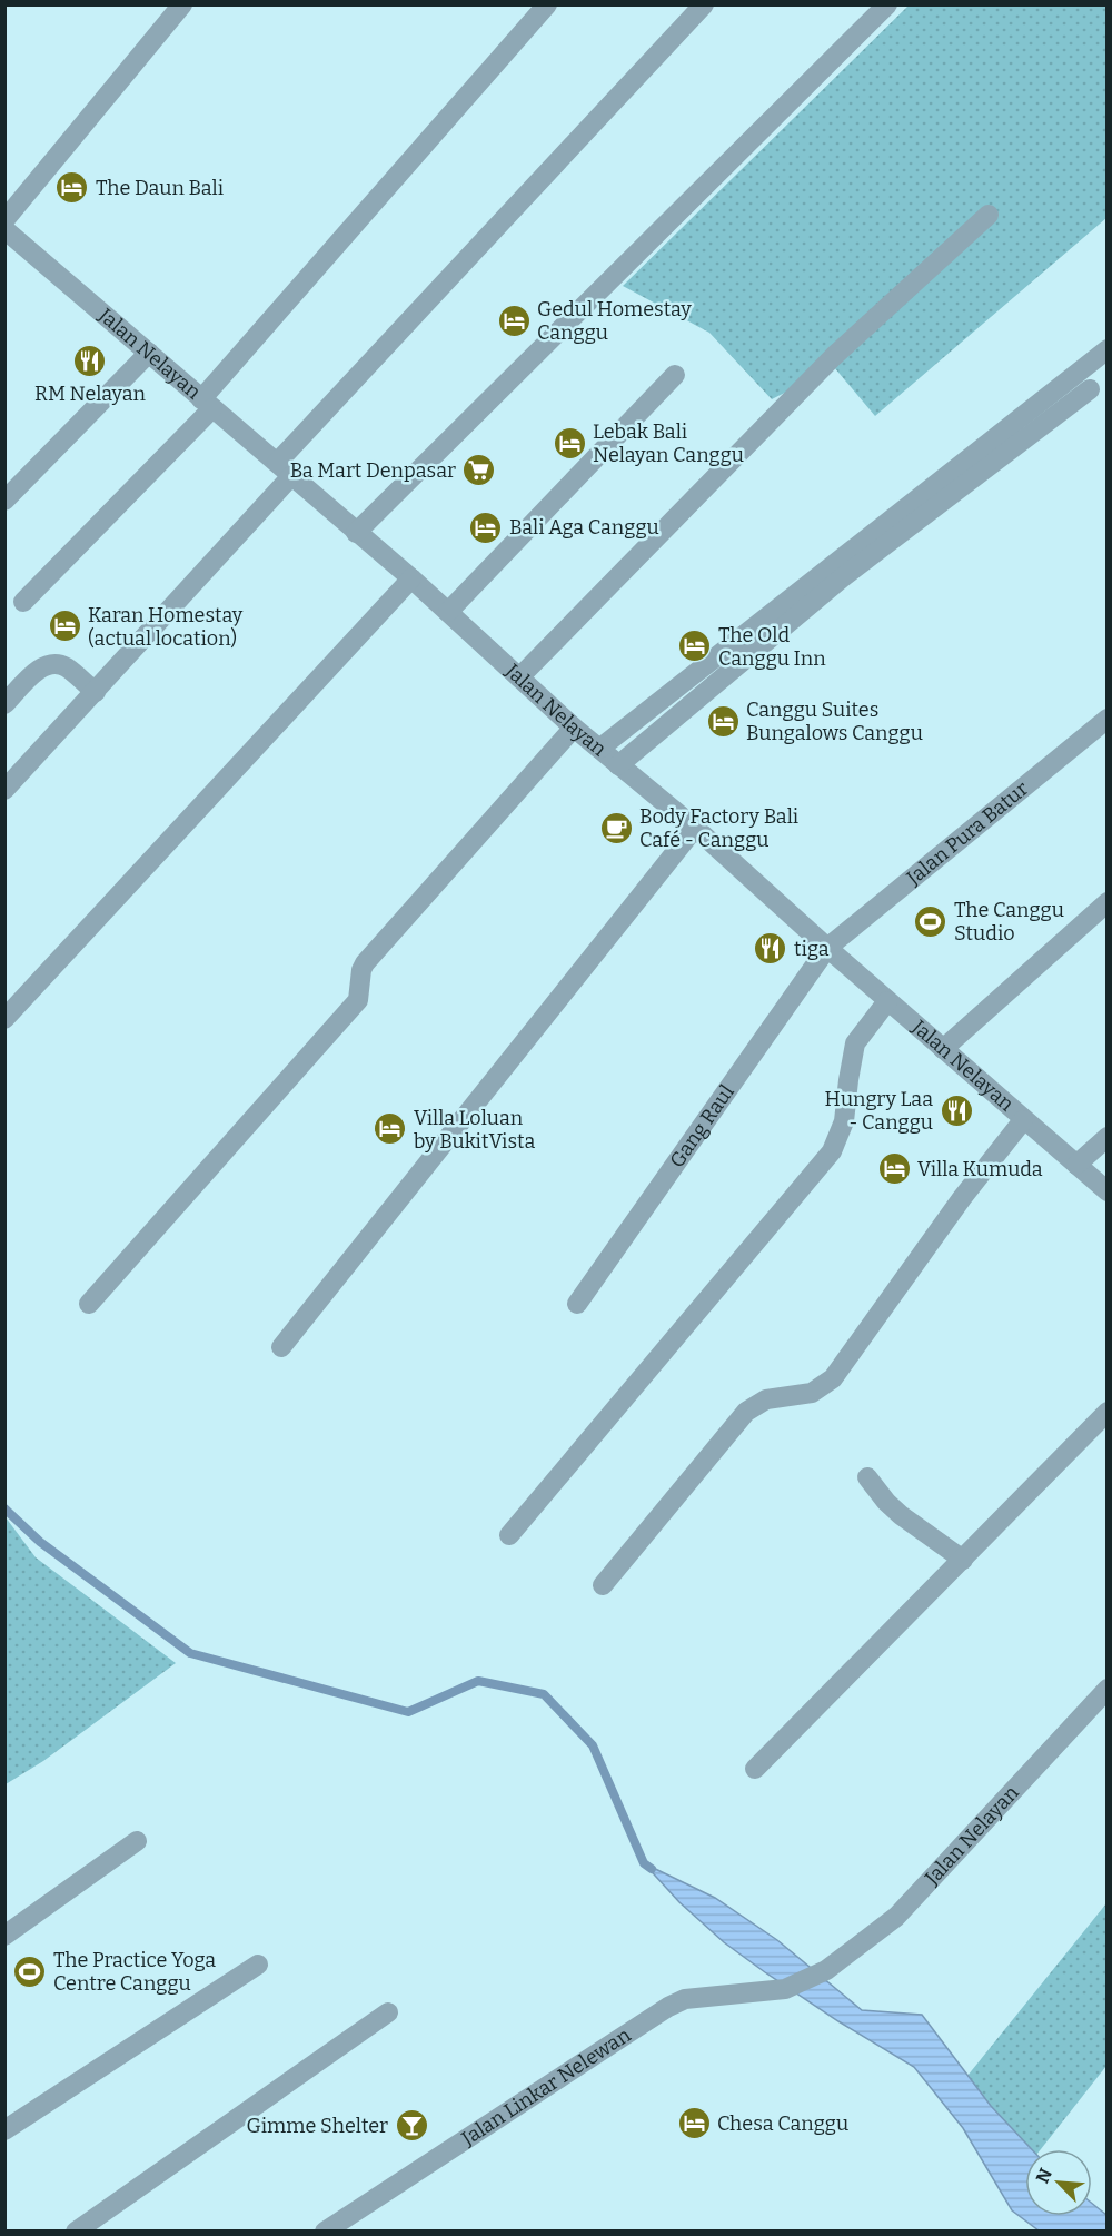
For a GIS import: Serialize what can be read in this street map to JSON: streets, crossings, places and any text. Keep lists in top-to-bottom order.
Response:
{
  "streets": {
    "street": [
      "Jalan Nelayan",
      "Jalan Pura Batur",
      "Gang Raul",
      "Jalan Linkar Nelewan"
    ]
  },
  "crossings": [
    ["Jalan Nelayan", "Jalan Pura Batur"],
    ["Jalan Nelayan", "Gang Raul"],
    ["Jalan Nelayan", "Jalan Linkar Nelewan"],
    ["Jalan Pura Batur", "Gang Raul"]
  ],
  "places": {
    "hotel": [
      "The Daun Bali",
      "Gedul Homestay Canggu",
      "Lebak Bali Nelayan Canggu",
      "Bali Aga Canggu",
      "Karan Homestay (actual location)",
      "The Old Canggu Inn",
      "Canggu Suites Bungalows Canggu",
      "Villa Loluan by BukitVista",
      "Villa Kumuda",
      "Chesa Canggu"
    ],
    "restaurant": ["RM Nelayan", "tiga", "Hungry Laa - Canggu"],
    "supermarket": ["Ba Mart Denpasar"],
    "cafe": ["Body Factory Bali Café - Canggu"],
    "sports": ["The Canggu Studio", "The Practice Yoga Centre Canggu"],
    "bar": ["Gimme Shelter"]
  },
  "north": "top left"
}
